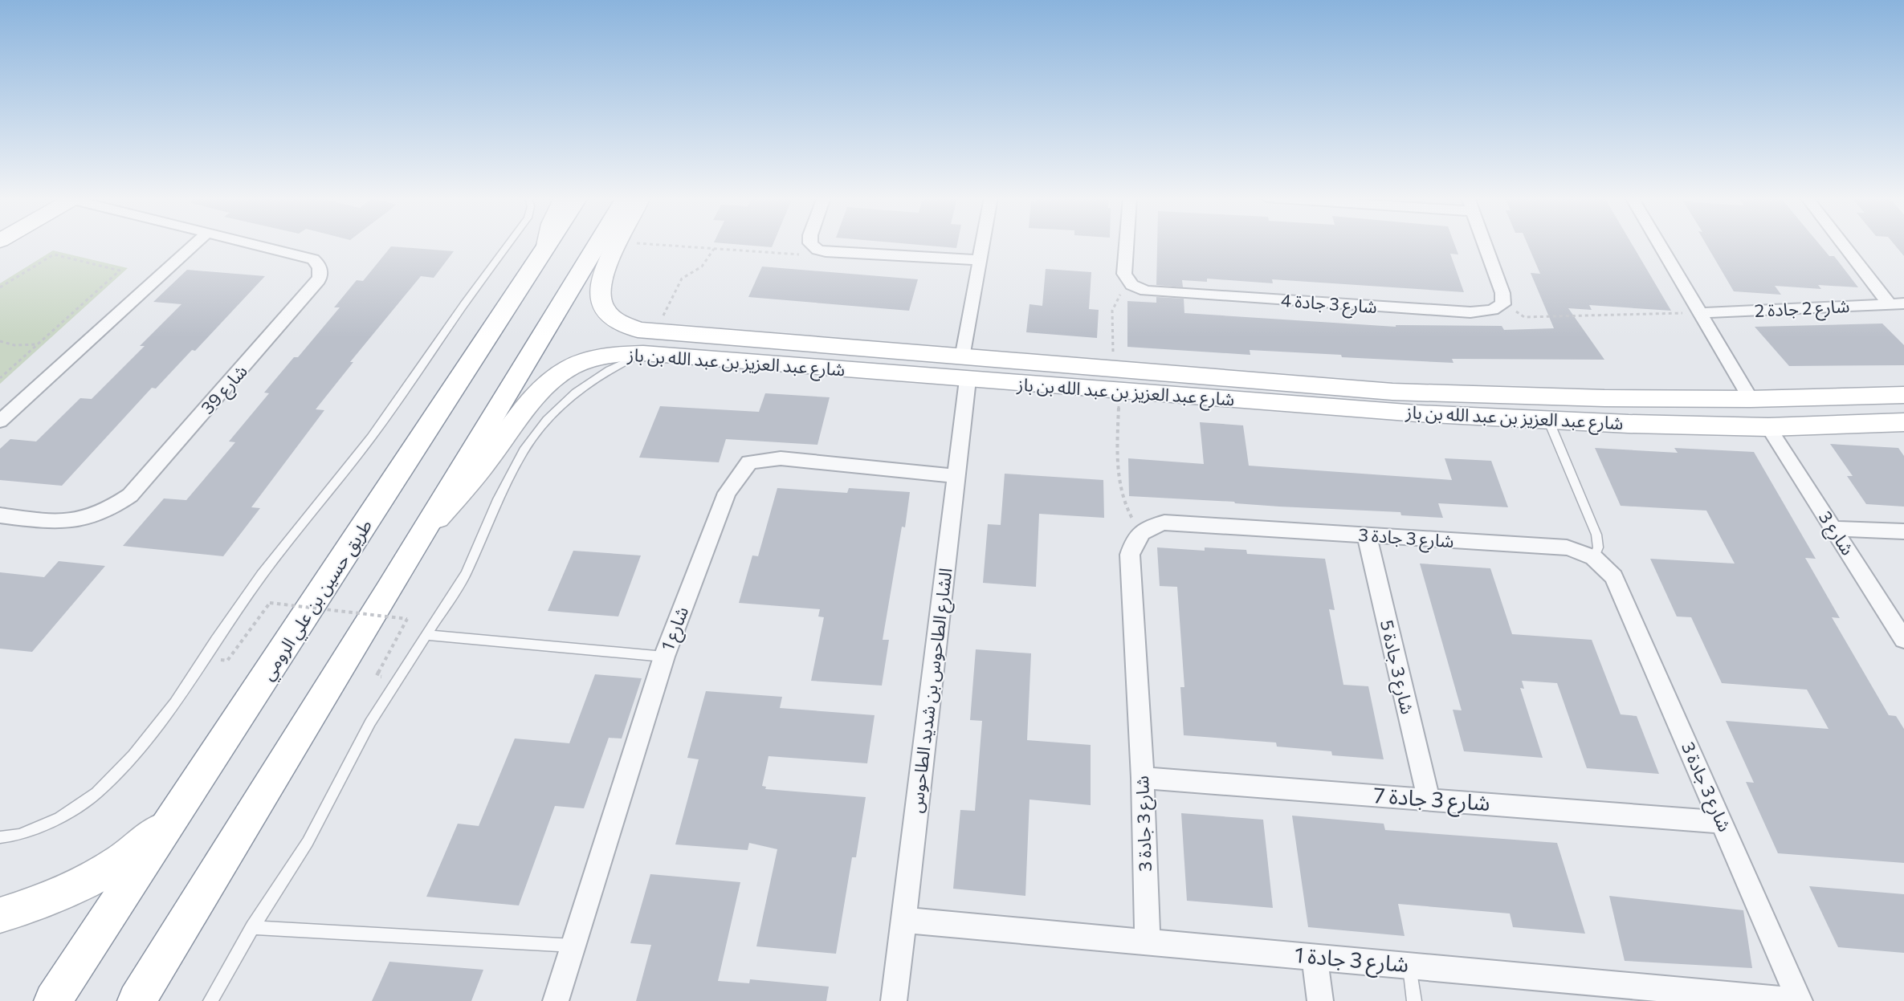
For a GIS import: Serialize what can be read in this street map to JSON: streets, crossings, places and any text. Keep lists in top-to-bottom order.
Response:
{
  "streets": {
    "main road": ["شارع عبد العزيز بن عبد الله بن باز", "طريق حسين بن علي الرومي"],
    "street": [
      "شارع 3 جادة 4",
      "شارع 2 جادة 2",
      "شارع 39",
      "شارع 3",
      "شارع 3 جادة 3",
      "شارع 1",
      "شارع 3 جادة 5",
      "الشارع الطاحوس بن شديد الطاحوس",
      "شارع 3 جادة 7",
      "شارع 3 جادة 1"
    ]
  },
  "crossings": [
    ["شارع عبد العزيز بن عبد الله بن باز", "شارع 3"],
    ["شارع عبد العزيز بن عبد الله بن باز", "الشارع الطاحوس بن شديد الطاحوس"],
    ["شارع 3 جادة 3", "شارع 3 جادة 5"],
    ["شارع 3 جادة 3", "شارع 3 جادة 7"],
    ["شارع 3 جادة 3", "شارع 3 جادة 1"],
    ["شارع 1", "الشارع الطاحوس بن شديد الطاحوس"],
    ["شارع 3 جادة 5", "شارع 3 جادة 7"],
    ["الشارع الطاحوس بن شديد الطاحوس", "شارع 3 جادة 1"]
  ]
}
